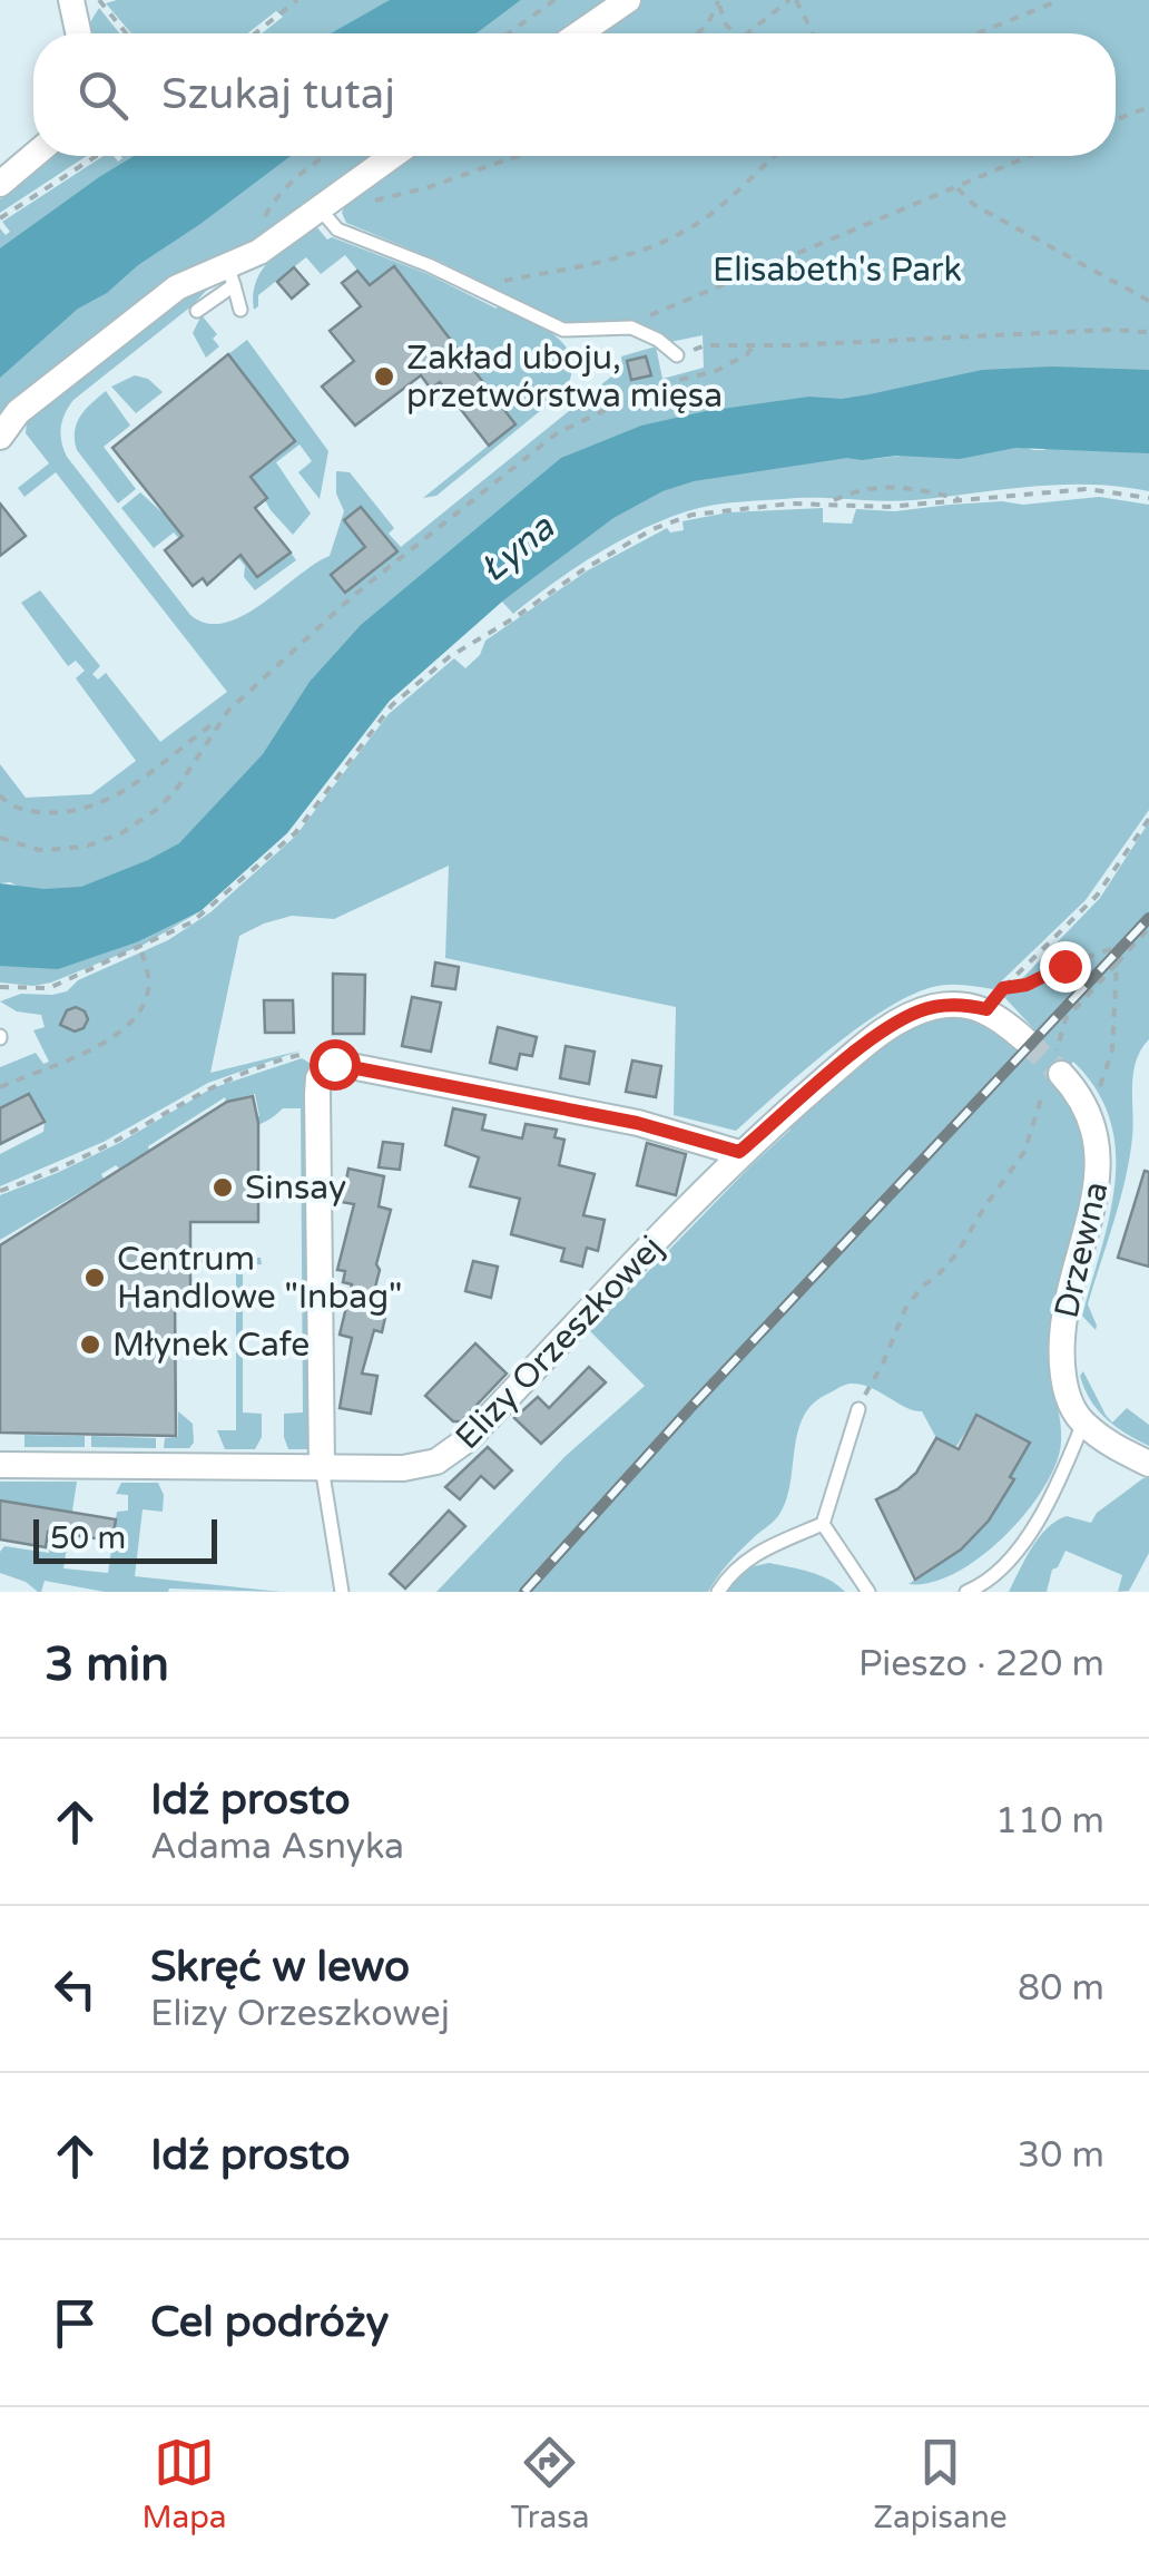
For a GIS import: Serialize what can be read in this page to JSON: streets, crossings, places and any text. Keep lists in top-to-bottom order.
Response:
{
  "streets": {
    "street": ["Drzewna", "Elizy Orzeszkowej"]
  },
  "water": ["Łyna"],
  "parks": ["Elisabeth's Park"],
  "places": [
    "Zakład uboju, przetwórstwa mięsa",
    "Sinsay",
    "Centrum Handlowe \"Inbag\"",
    "Młynek Cafe"
  ],
  "scale_bar": "50 m",
  "page": {
    "search": "Szukaj tutaj",
    "scale": "50 m",
    "heading": ["3 min", "Pieszo · 220 m"],
    "list": [
      ["Idź prosto", "Adama Asnyka", "110 m"],
      ["Skręć w lewo", "Elizy Orzeszkowej", "80 m"],
      ["Idź prosto", "30 m"],
      "Cel podróży"
    ],
    "nav": ["Mapa", "Trasa", "Zapisane"]
  }
}
